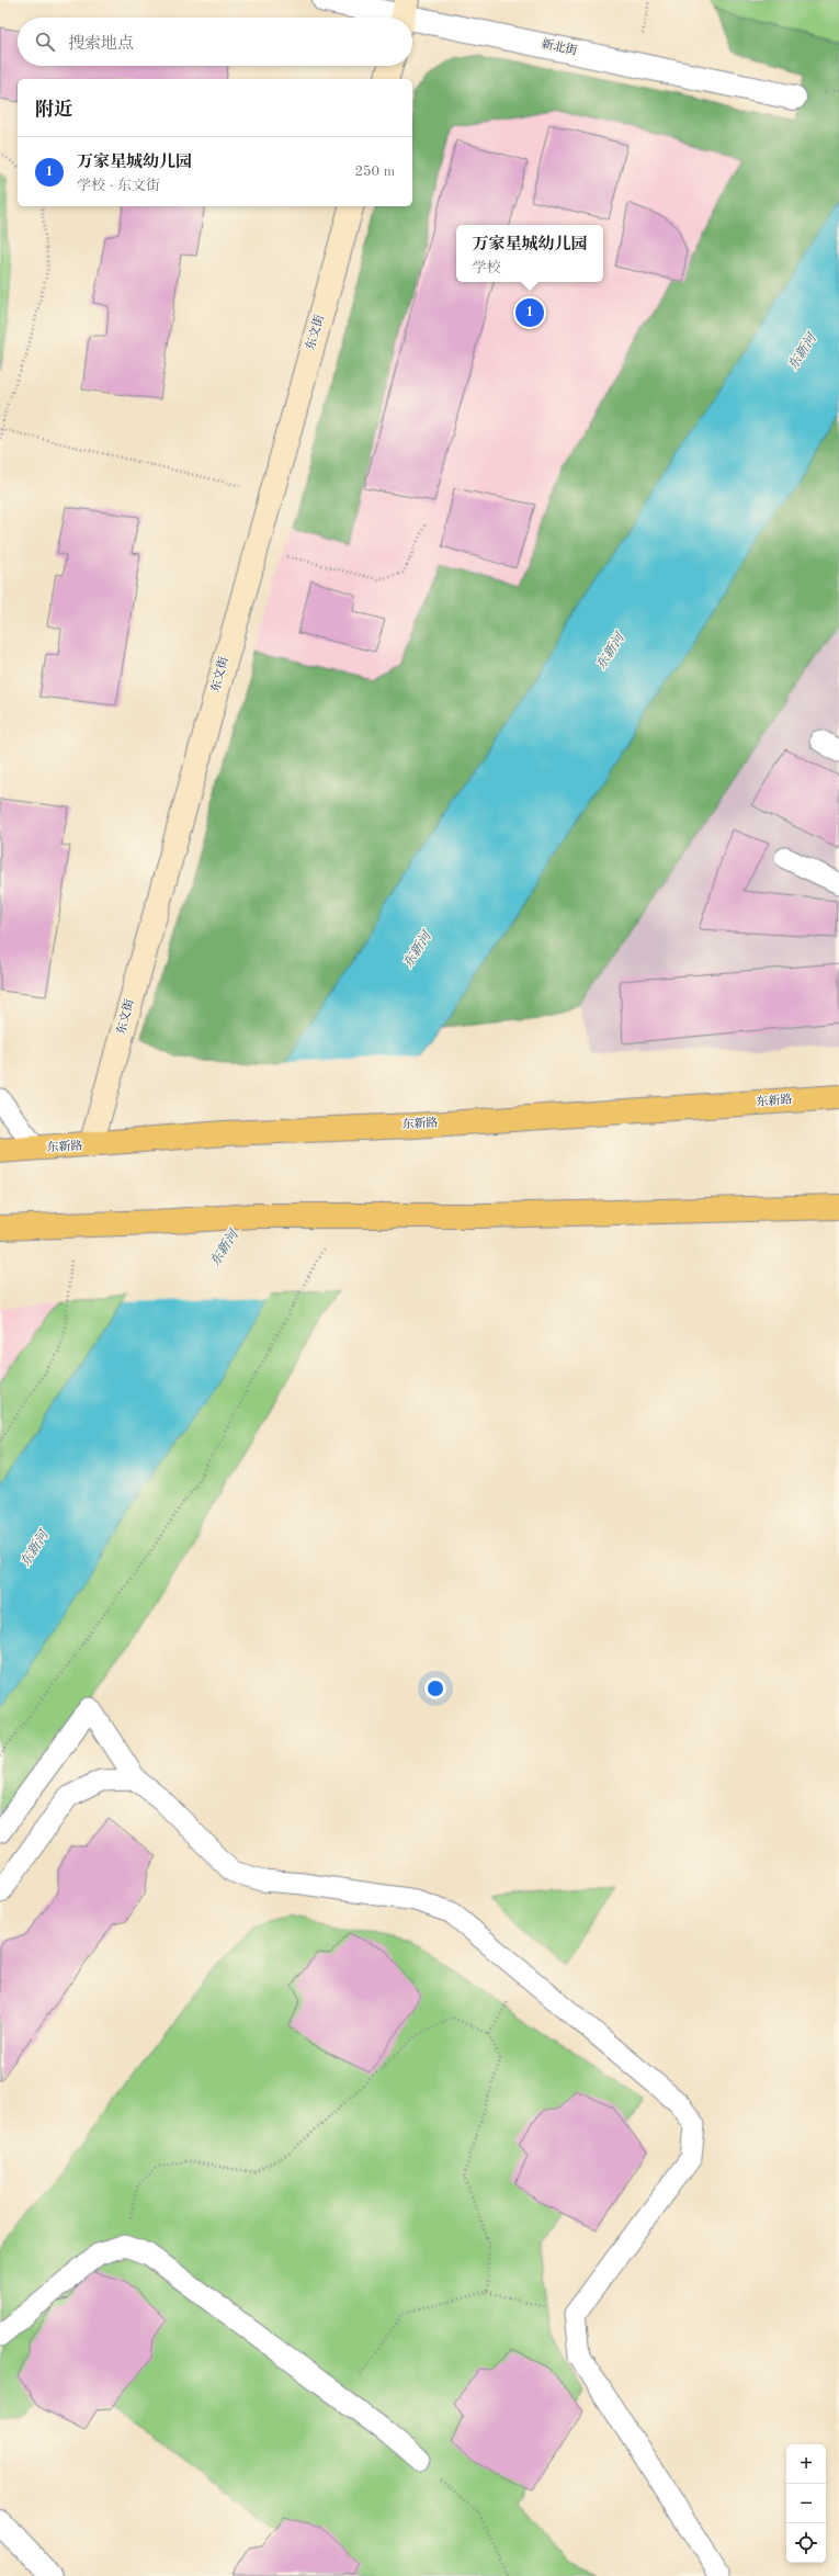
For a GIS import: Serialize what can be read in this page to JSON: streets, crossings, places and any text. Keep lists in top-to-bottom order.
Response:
{
  "streets": {
    "main road": ["东新路"],
    "street": ["新北街", "东文街"]
  },
  "crossings": [
    ["东文街", "东新路"]
  ],
  "water": ["东新河"],
  "page": {
    "search": "搜索地点",
    "heading": "附近",
    "list": [
      {
        "mark": "1",
        "name": "万家星城幼儿园",
        "note": "学校 · 东文街",
        "value": "250 m"
      }
    ],
    "popup": ["万家星城幼儿园", "学校"],
    "pins": "1",
    "map_buttons": ["+", "−"]
  }
}
